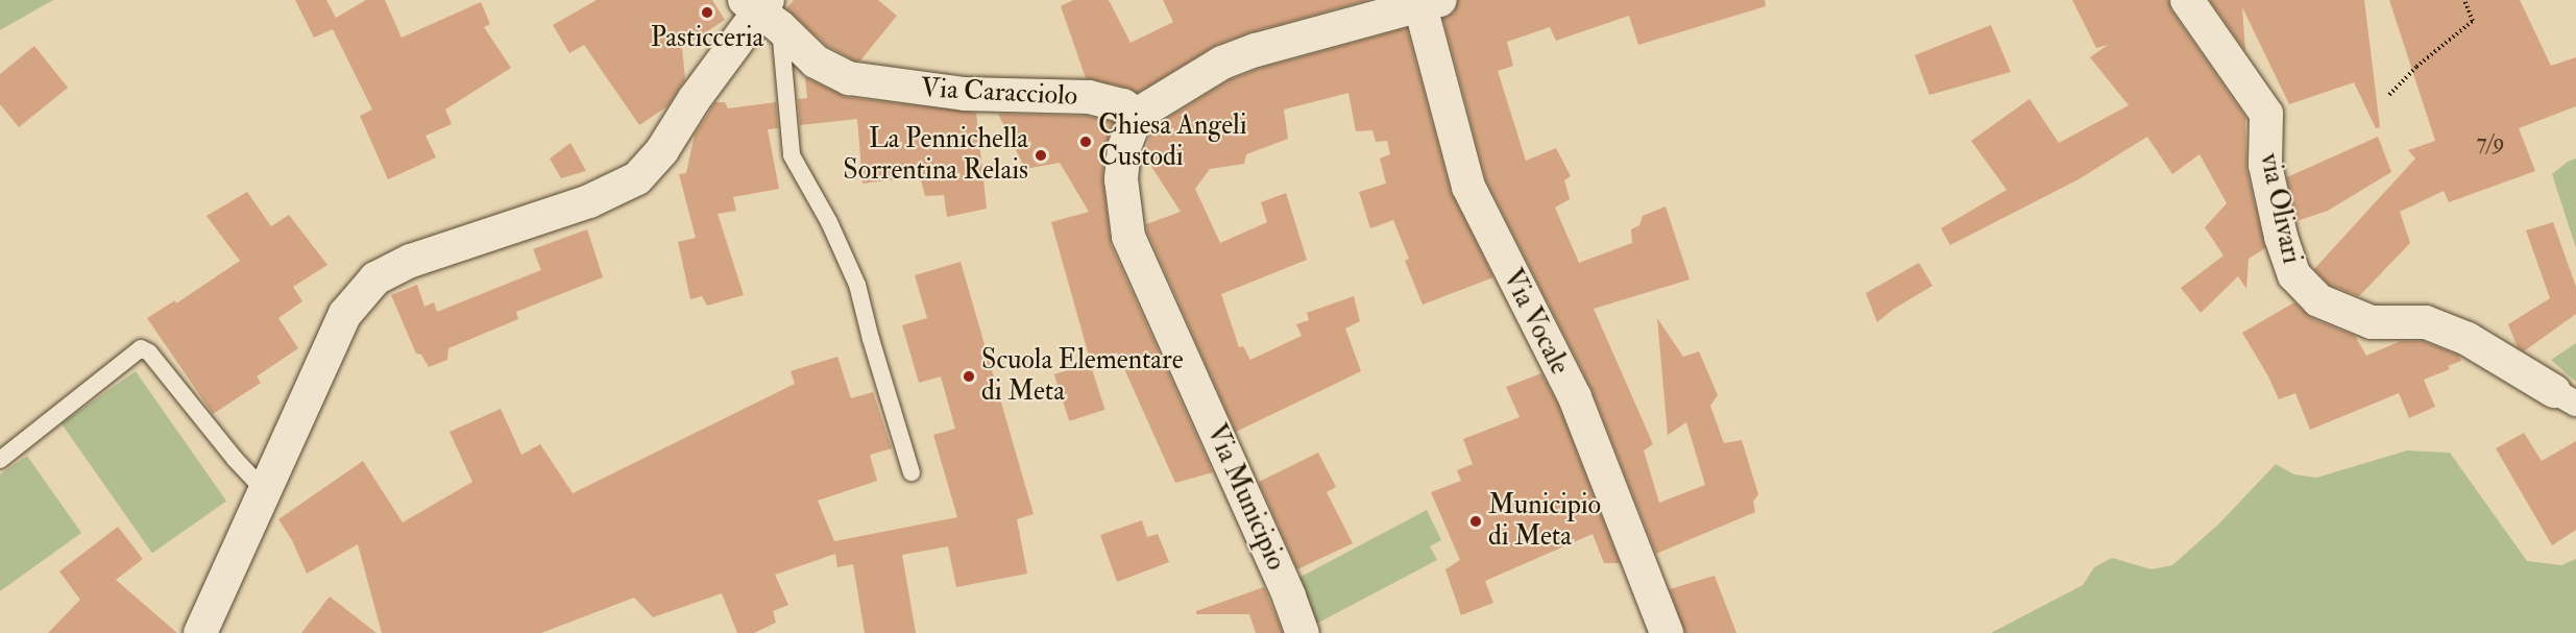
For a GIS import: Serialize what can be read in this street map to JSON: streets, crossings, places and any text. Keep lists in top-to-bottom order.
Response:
{
  "streets": {
    "street": [
      "Via Caracciolo",
      "via Olivari",
      "Via Vocale",
      "Via Municipio"
    ]
  },
  "crossings": [
    ["Via Caracciolo", "Via Municipio"]
  ],
  "places": [
    "Pasticceria",
    "Chiesa Angeli Custodi",
    "La Pennichella Sorrentina Relais",
    "Scuola Elementare di Meta",
    "Municipio di Meta"
  ],
  "house_numbers": ["7/9"]
}
